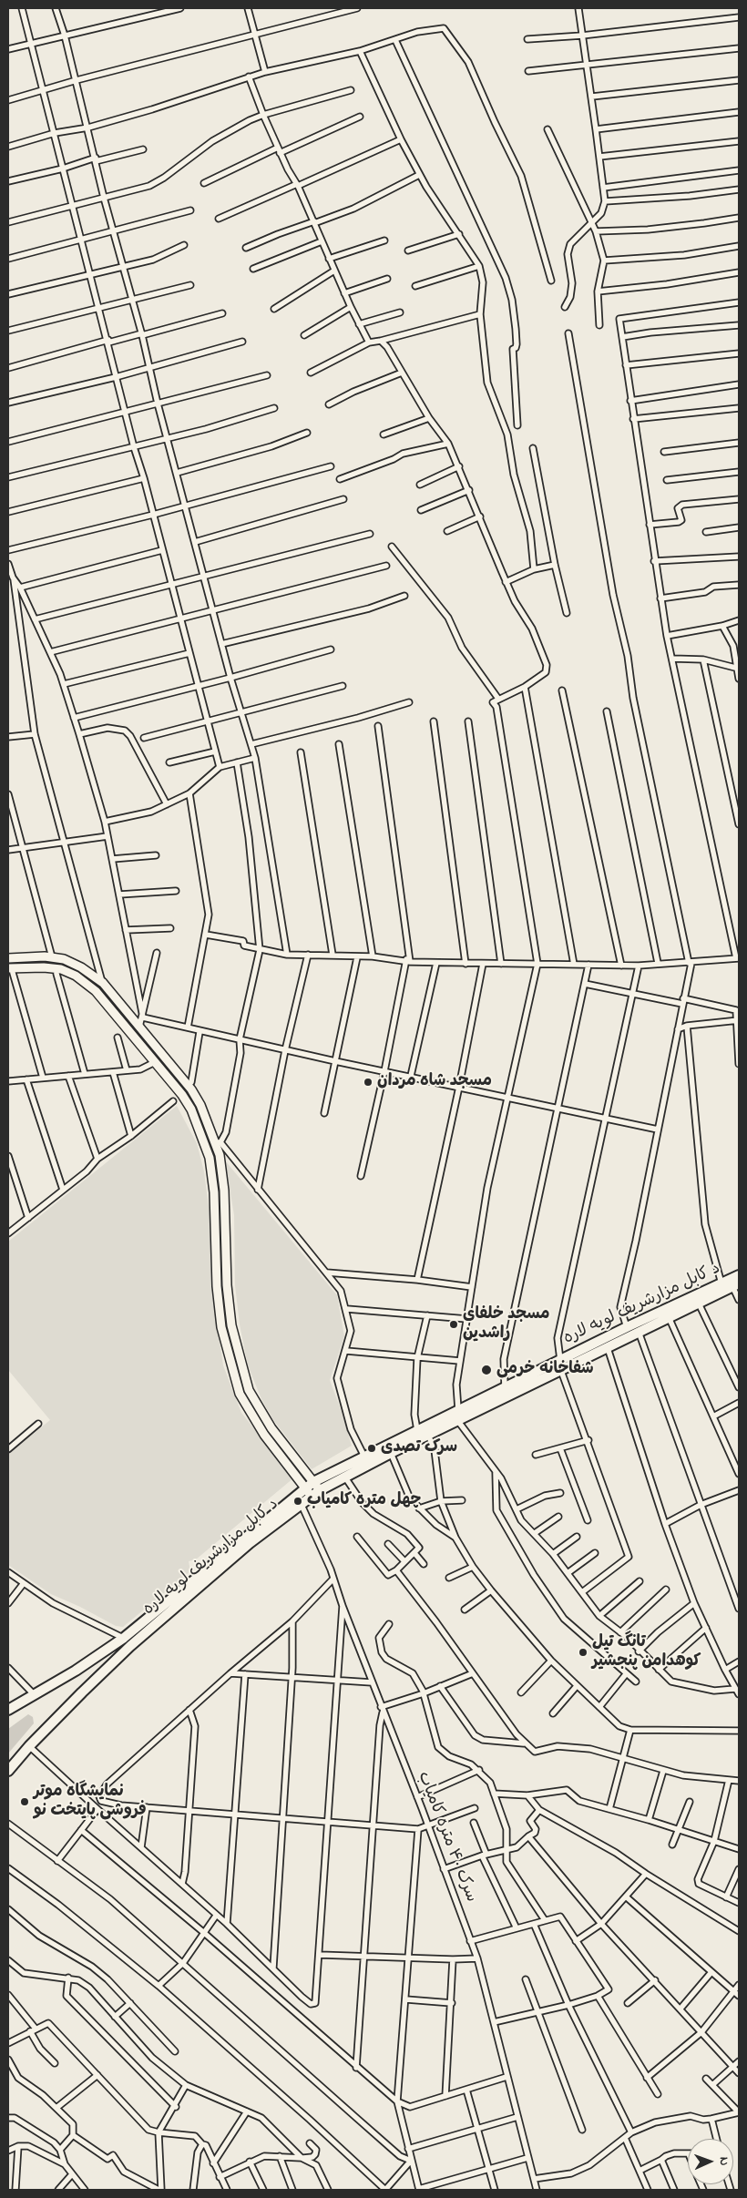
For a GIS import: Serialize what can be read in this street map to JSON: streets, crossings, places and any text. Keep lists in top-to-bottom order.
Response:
{
  "streets": {
    "highway": ["د کابل مزارشریف لویه لاره"],
    "street": ["سرک ۴۰ متره کامیاب"]
  },
  "crossings": [
    ["د کابل مزارشریف لویه لاره", "سرک ۴۰ متره کامیاب"]
  ],
  "places": [
    "مسجد شاه مردان",
    "مسجد خلفای راشدین",
    "شفاخانه خرمی",
    "سرک تصدی",
    "چهل متره کامیاب",
    "تانگ تیل کوهدامن پنجشیر",
    "نمایشگاه موتر فروشی پایتخت نو"
  ],
  "north": "right"
}
